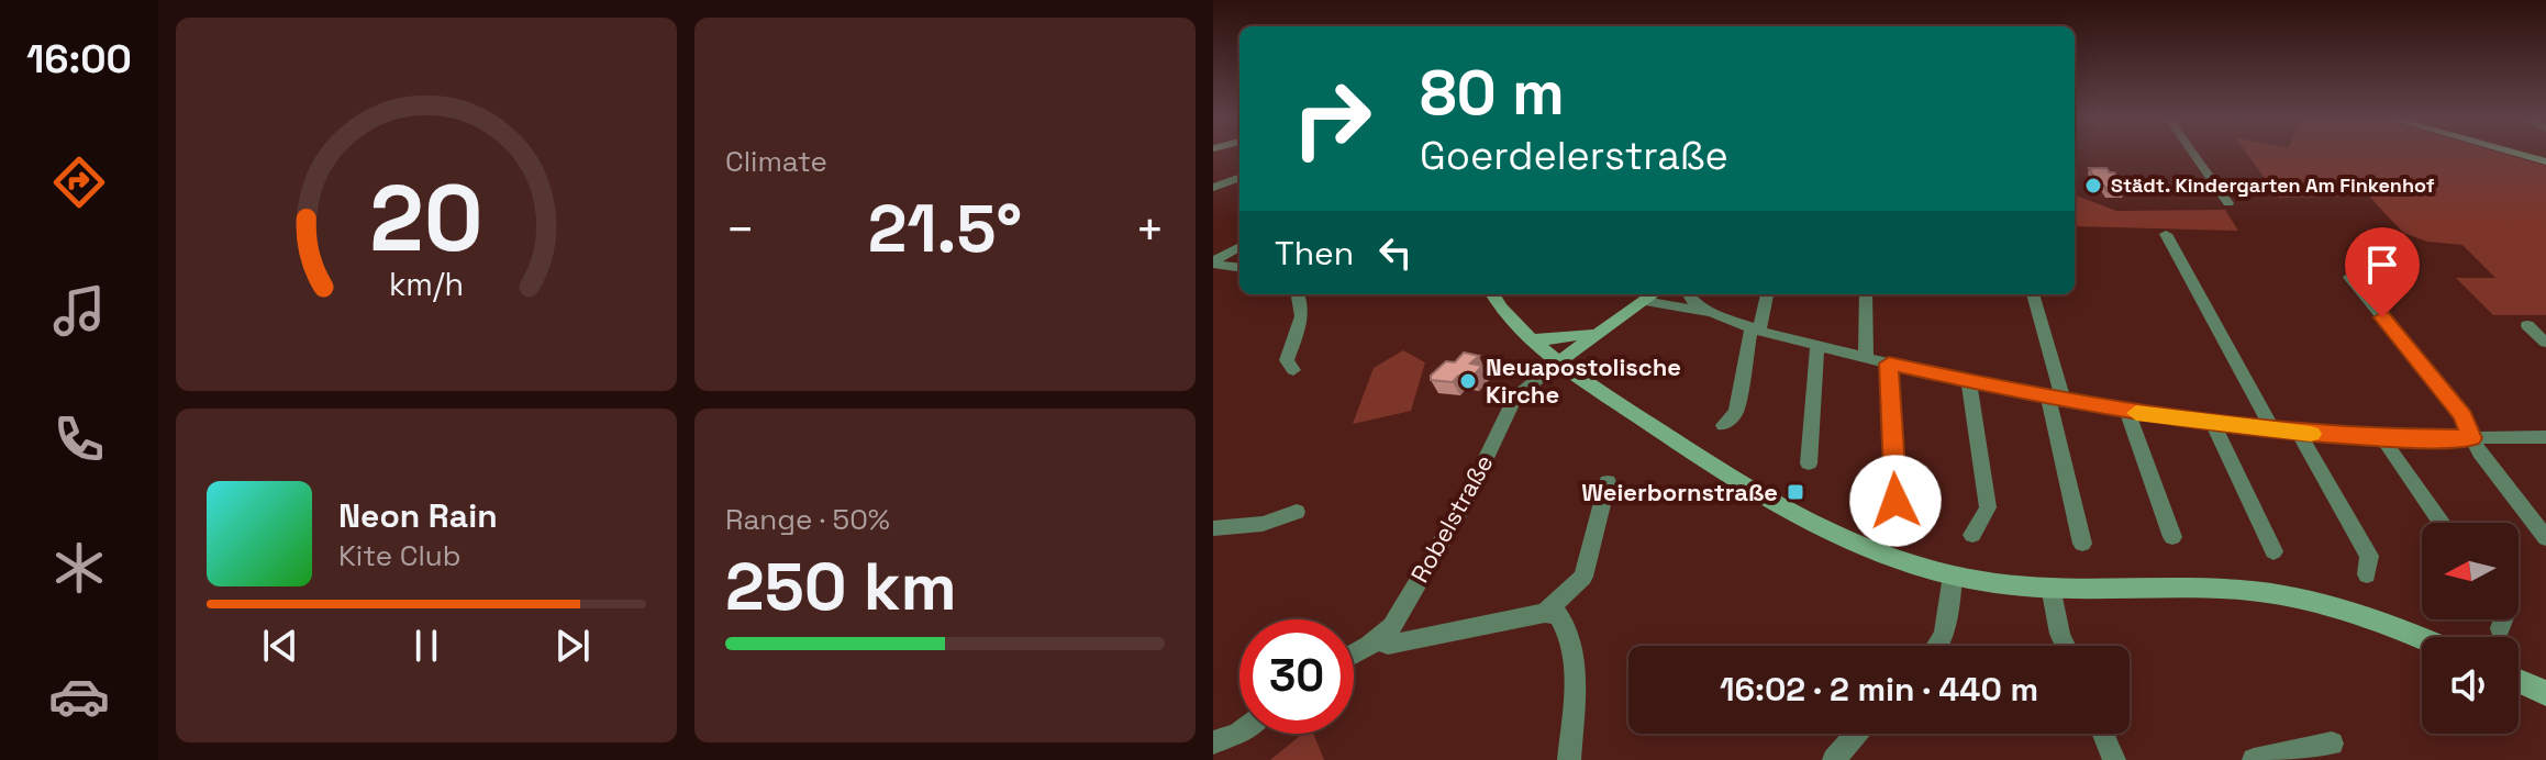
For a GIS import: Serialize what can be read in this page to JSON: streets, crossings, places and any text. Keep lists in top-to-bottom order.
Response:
{
  "streets": {
    "street": ["Robelstraße"]
  },
  "places": {
    "other": ["Städt. Kindergarten Am Finkenhof", "Neuapostolische Kirche"],
    "transit": ["Weierbornstraße"]
  },
  "north": "left",
  "page": {
    "tabs": "16:00",
    "tile": [
      "Climate",
      ["Range · 50%", "250 km"]
    ],
    "turn": ["80 m", "Goerdelerstraße"],
    "heat": ["−", "21.5°", "+"],
    "then": "Then",
    "song": ["Neon Rain", "Kite Club"],
    "limit": "30",
    "trip": "16:02 · 2 min · 440 m",
    "gauge": ["20", "km/h"]
  }
}
